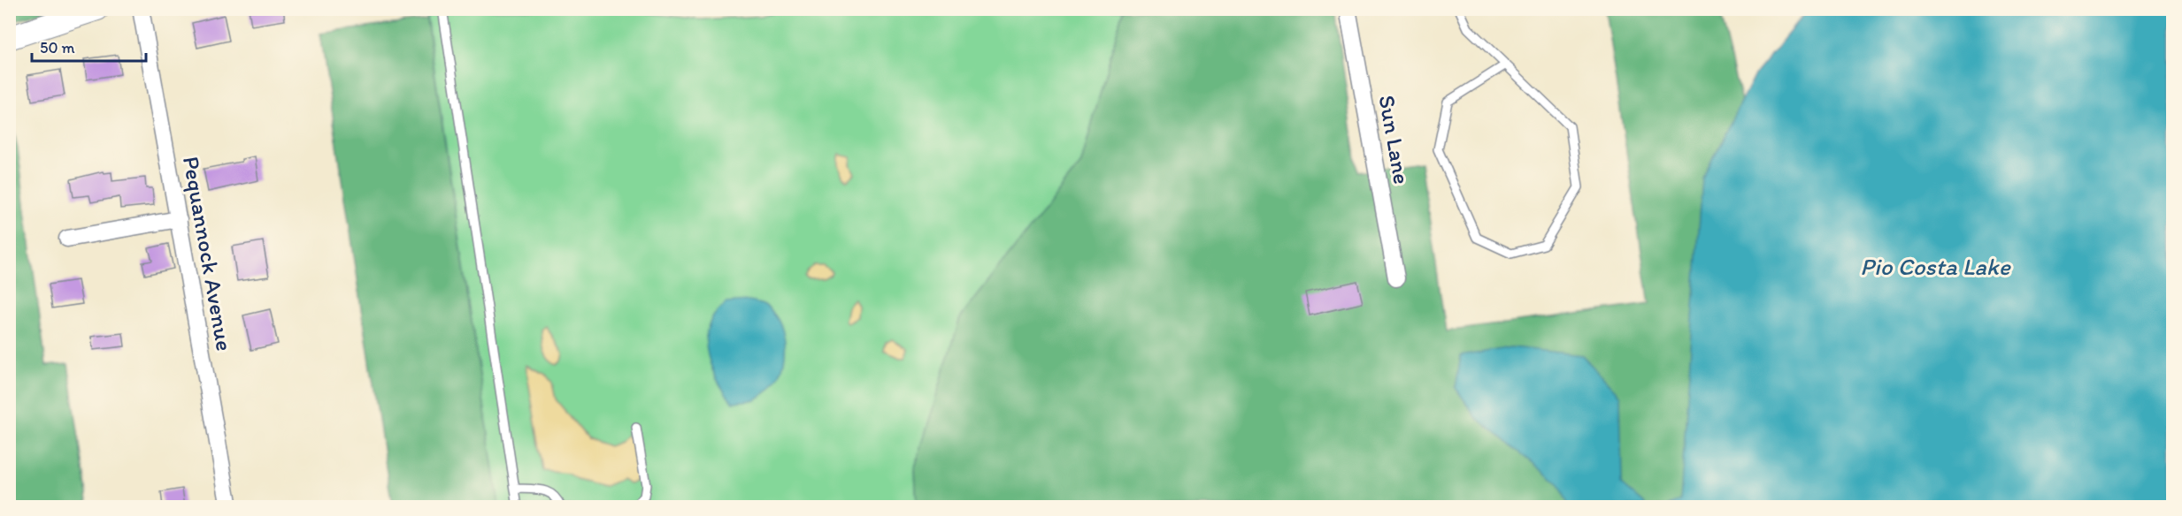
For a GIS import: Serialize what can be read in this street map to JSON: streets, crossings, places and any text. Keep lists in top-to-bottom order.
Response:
{
  "streets": {
    "street": ["Sun Lane", "Pequannock Avenue"]
  },
  "water": ["Pio Costa Lake"],
  "scale_bar": "50 m"
}
